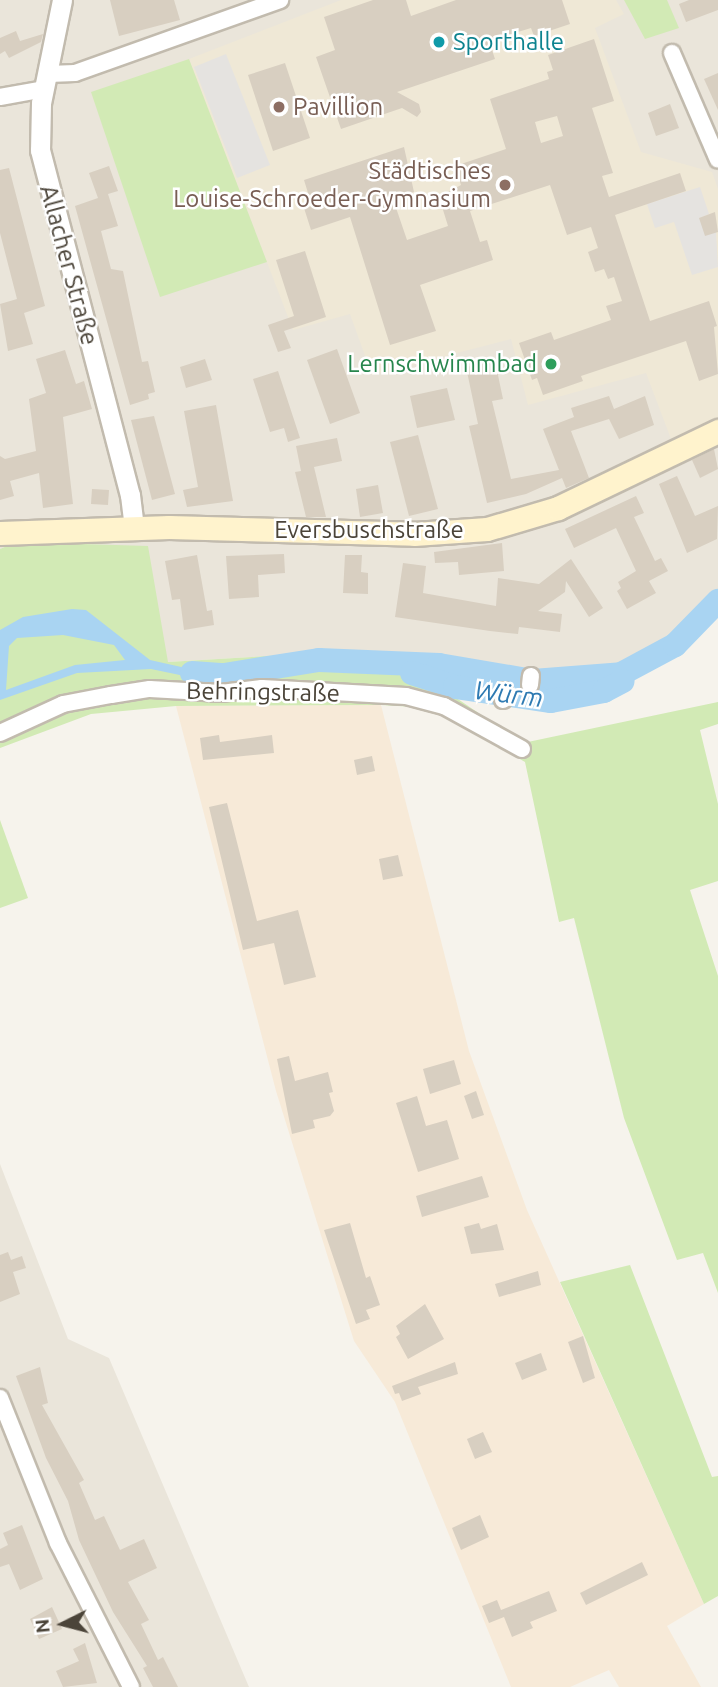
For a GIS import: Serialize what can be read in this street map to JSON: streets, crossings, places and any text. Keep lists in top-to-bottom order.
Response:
{
  "streets": {
    "main road": ["Eversbuschstraße"],
    "street": ["Allacher Straße", "Behringstraße"]
  },
  "crossings": [
    ["Allacher Straße", "Eversbuschstraße"]
  ],
  "water": ["Würm"],
  "places": [
    "Sporthalle",
    "Pavillion",
    "Städtisches Louise-Schroeder-Gymnasium",
    "Lernschwimmbad"
  ],
  "north": "left"
}
